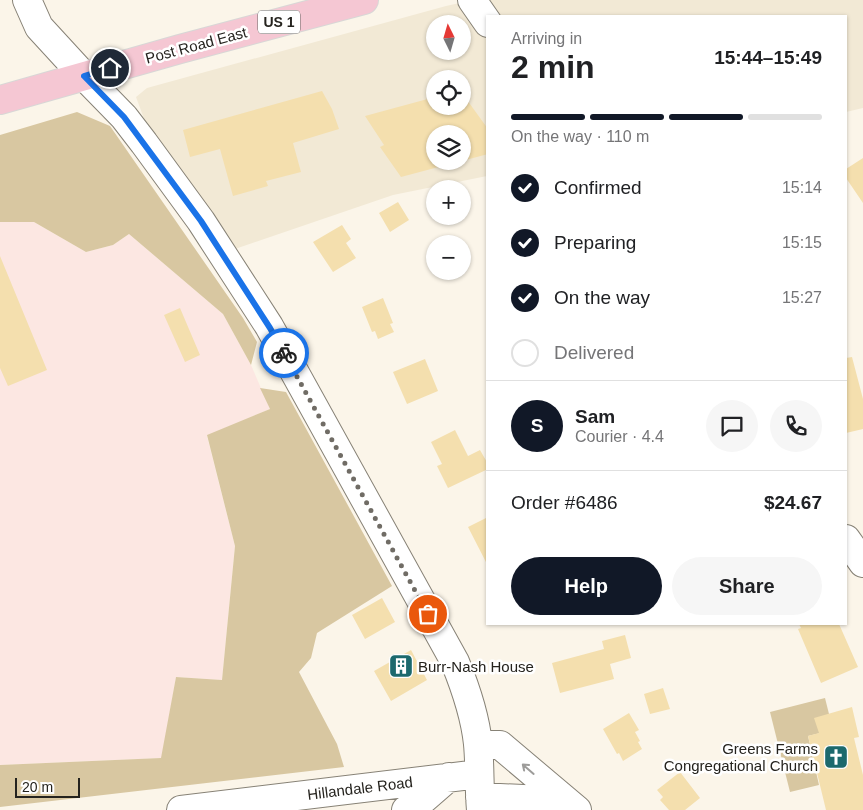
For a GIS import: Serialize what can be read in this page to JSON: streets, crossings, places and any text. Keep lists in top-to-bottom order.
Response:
{
  "streets": {
    "main road": ["US 1", "Post Road East"],
    "street": ["Hillandale Road"]
  },
  "places": {
    "building": ["Burr-Nash House"],
    "church": ["Greens Farms Congregational Church"]
  },
  "scale_bar": "20 m",
  "north": "top",
  "page": {
    "map_buttons": ["+", "−"],
    "heading": ["2 min", "Arriving in", "15:44–15:49"],
    "panel": [
      "Sam",
      "Courier · 4.4",
      "Order #6486",
      "$24.67"
    ],
    "bar": "On the way · 110 m",
    "list": [
      ["Confirmed", "15:14"],
      ["Preparing", "15:15"],
      ["On the way", "15:27"],
      "Delivered"
    ],
    "round": "S",
    "buttons": ["Help", "Share"],
    "scale": "20 m"
  }
}
